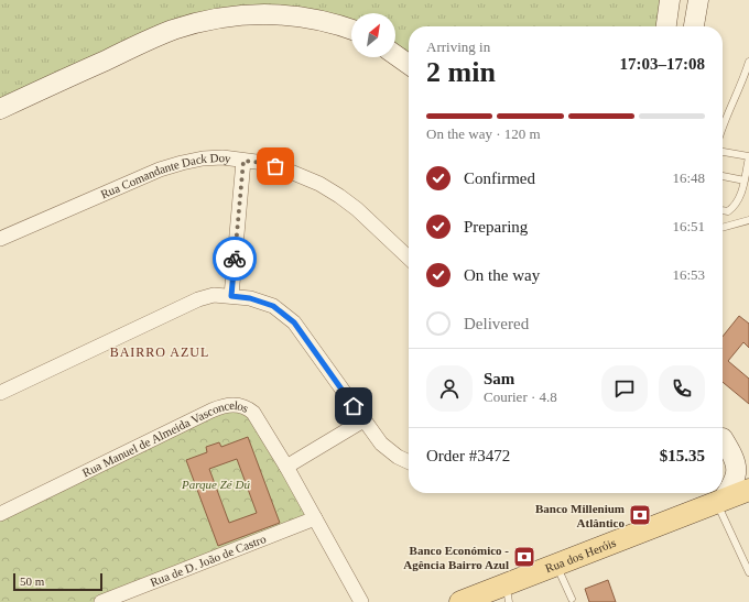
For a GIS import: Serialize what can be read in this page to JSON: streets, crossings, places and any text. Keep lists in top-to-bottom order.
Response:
{
  "streets": {
    "main road": ["Rua dos Heróis"],
    "street": ["Rua Comandante Dack Doy", "Rua Manuel de Almeida Vasconcelos", "Rua de D. João de Castro"]
  },
  "crossings": [
    ["Rua Manuel de Almeida Vasconcelos", "Rua de D. João de Castro"]
  ],
  "districts": ["BAIRRO AZUL"],
  "parks": ["Parque Zé Dú"],
  "places": {
    "bank": ["Banco Millenium Atlântico", "Banco Económico - Agência Bairro Azul"]
  },
  "scale_bar": "50 m",
  "north": "top right",
  "page": {
    "heading": ["2 min", "Arriving in", "17:03–17:08"],
    "panel": [
      "Sam",
      "Courier · 4.8",
      "Order #3472",
      "$15.35"
    ],
    "bar": "On the way · 120 m",
    "list": [
      ["Confirmed", "16:48"],
      ["Preparing", "16:51"],
      ["On the way", "16:53"],
      "Delivered"
    ],
    "scale": "50 m"
  }
}
